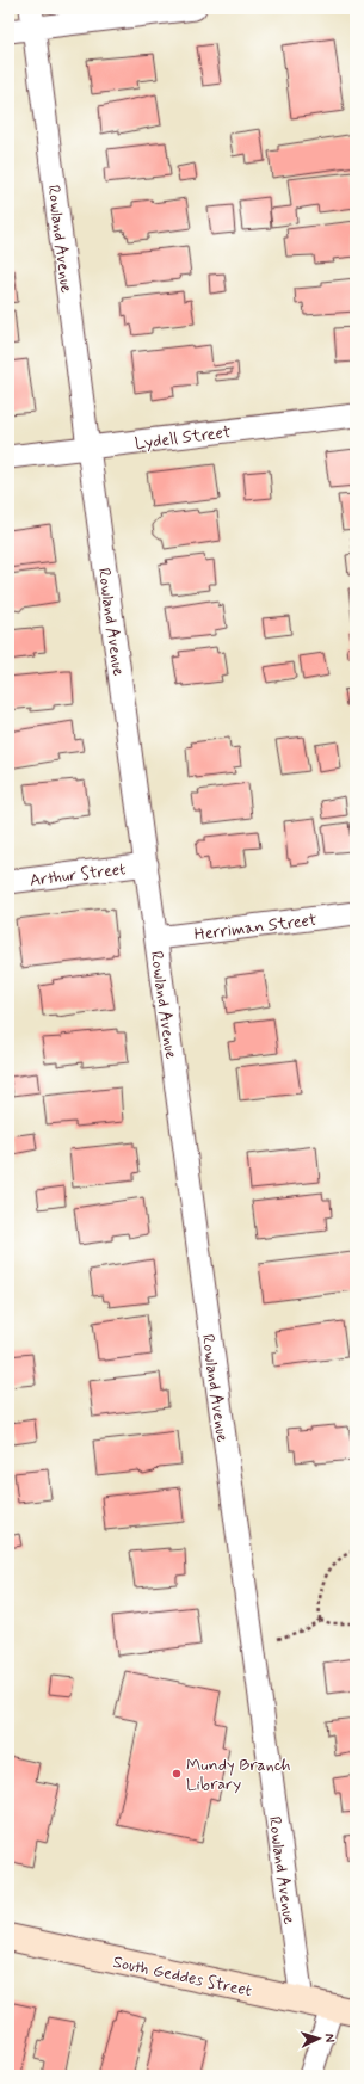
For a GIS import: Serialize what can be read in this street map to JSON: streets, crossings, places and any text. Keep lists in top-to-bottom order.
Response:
{
  "streets": {
    "main road": ["South Geddes Street"],
    "street": [
      "Rowland Avenue",
      "Lydell Street",
      "Arthur Street",
      "Herriman Street"
    ]
  },
  "crossings": [
    ["Rowland Avenue", "Lydell Street"],
    ["Rowland Avenue", "Arthur Street"],
    ["Rowland Avenue", "Herriman Street"],
    ["Rowland Avenue", "South Geddes Street"]
  ],
  "places": ["Mundy Branch Library"],
  "north": "right"
}
